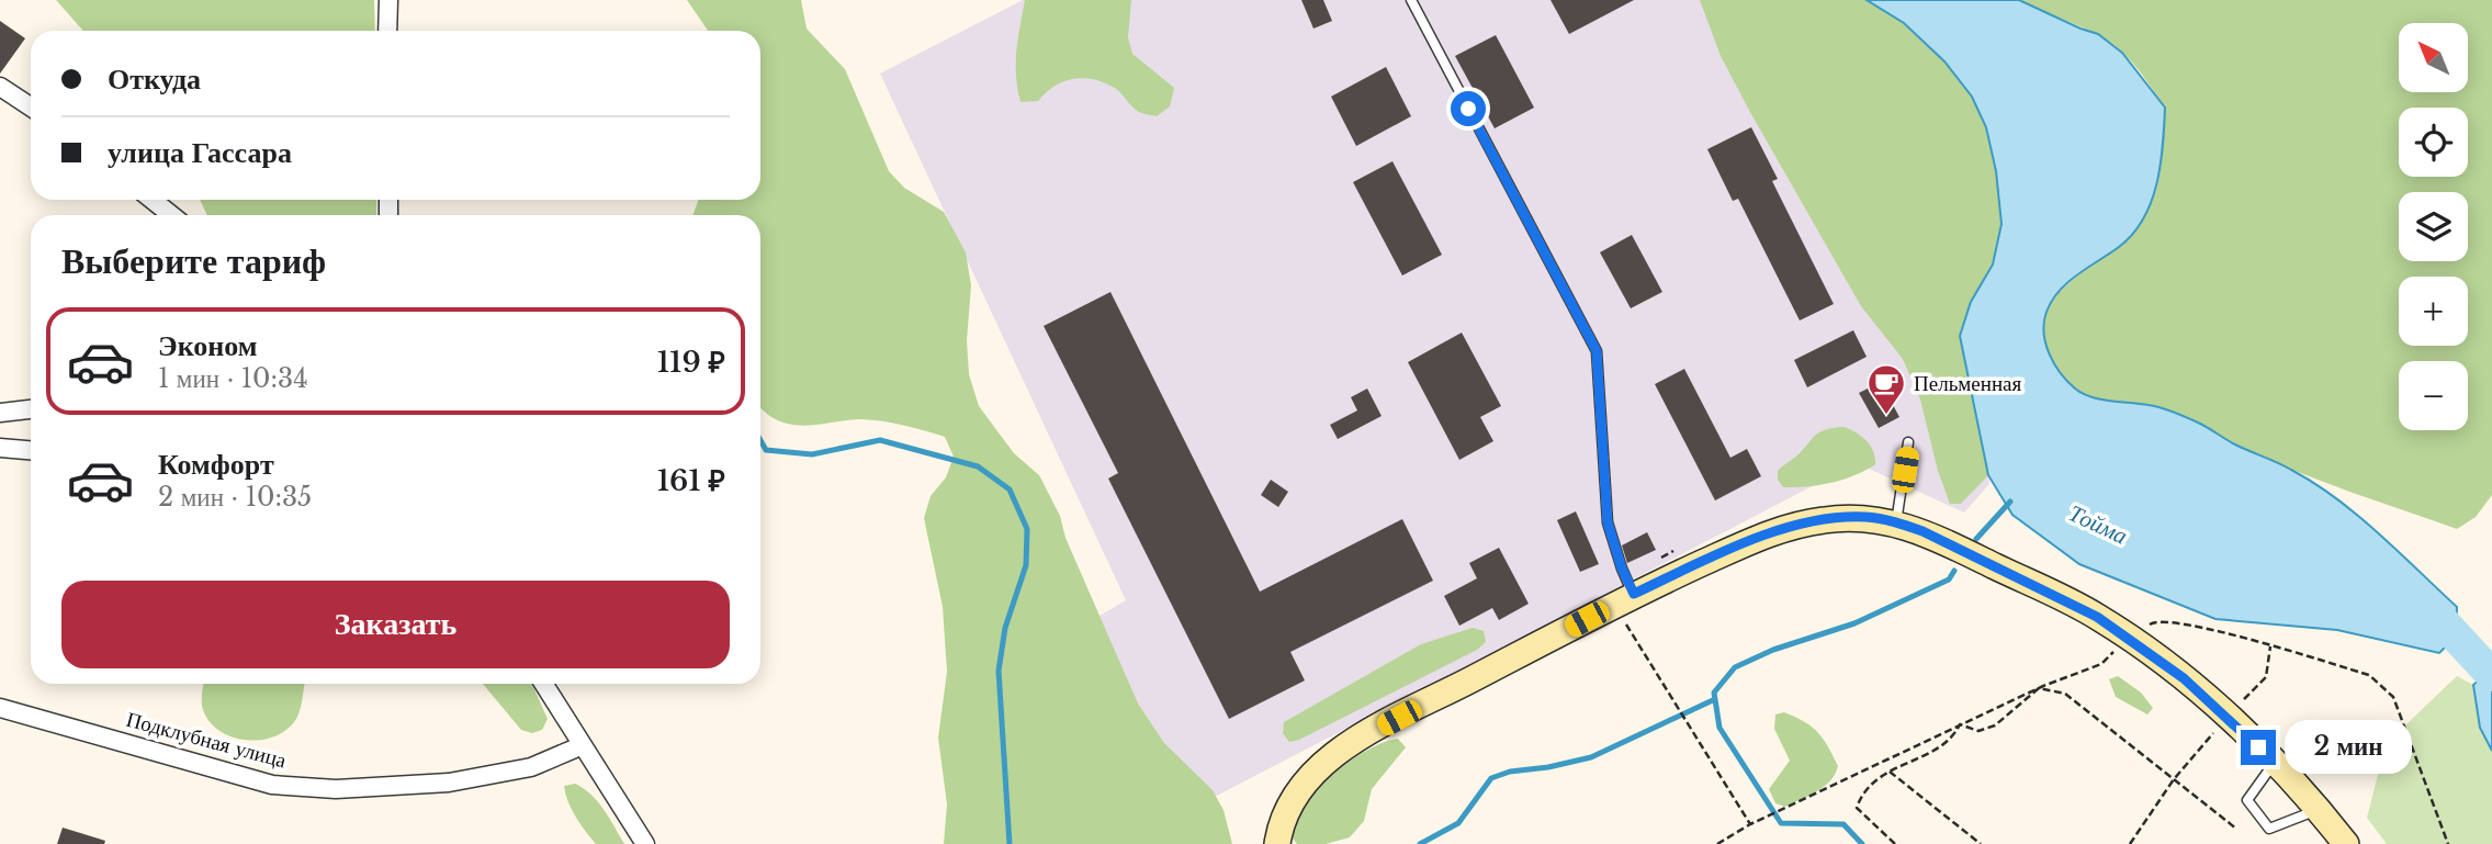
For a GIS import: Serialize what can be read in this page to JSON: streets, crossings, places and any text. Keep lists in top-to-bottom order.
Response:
{
  "streets": {
    "street": ["Подклубная улица"]
  },
  "water": ["Тойма"],
  "places": {
    "cafe": ["Пельменная"]
  },
  "north": "top left",
  "page": {
    "map_buttons": ["+", "−"],
    "banner": ["Откуда", "улица Гассара"],
    "heading": "Выберите тариф",
    "list": [
      {
        "name": "Эконом",
        "note": "1 мин · 10:34",
        "value": "119 ₽"
      },
      {
        "name": "Комфорт",
        "note": "2 мин · 10:35",
        "value": "161 ₽"
      }
    ],
    "buttons": "Заказать",
    "bubble": "2 мин"
  }
}
